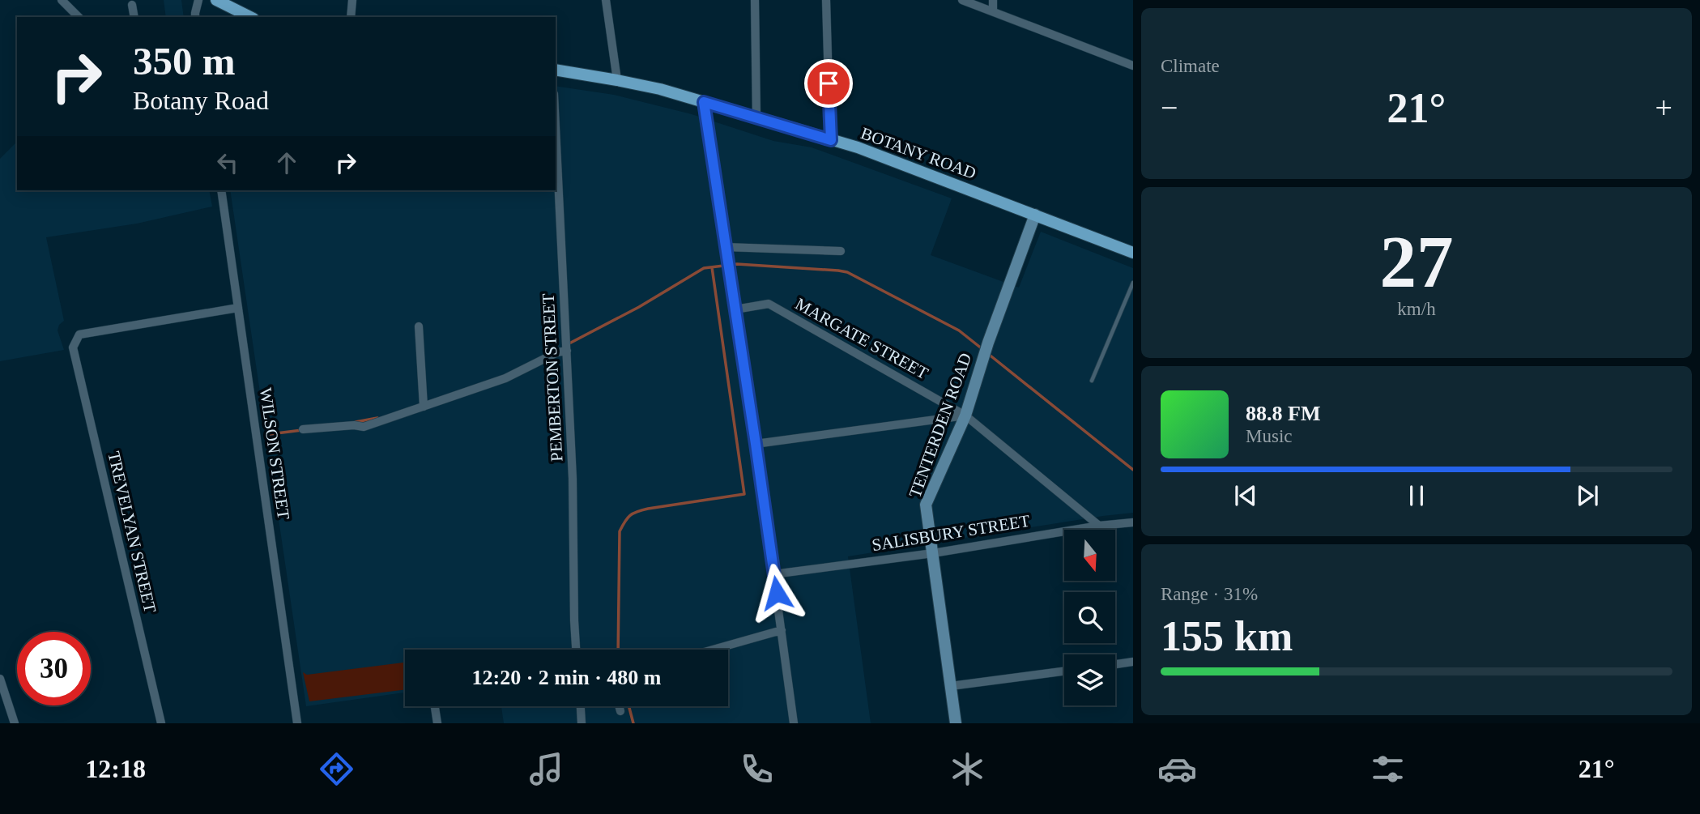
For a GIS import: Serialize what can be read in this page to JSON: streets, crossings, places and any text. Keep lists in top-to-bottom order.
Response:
{
  "streets": {
    "main road": ["BOTANY ROAD"],
    "street": [
      "MARGATE STREET",
      "PEMBERTON STREET",
      "TENTERDEN ROAD",
      "WILSON STREET",
      "TREVELYAN STREET",
      "SALISBURY STREET"
    ]
  },
  "crossings": [
    ["BOTANY ROAD", "TENTERDEN ROAD"],
    ["MARGATE STREET", "TENTERDEN ROAD"],
    ["MARGATE STREET", "SALISBURY STREET"],
    ["TENTERDEN ROAD", "SALISBURY STREET"],
    ["WILSON STREET", "TREVELYAN STREET"]
  ],
  "north": "bottom",
  "page": {
    "tile": [
      "Climate",
      ["27", "km/h"],
      ["Range · 31%", "155 km"]
    ],
    "turn": ["350 m", "Botany Road"],
    "heat": ["−", "21°", "+"],
    "song": ["88.8 FM", "Music"],
    "limit": "30",
    "trip": "12:20 · 2 min · 480 m",
    "tabs": ["12:18", "21°"]
  }
}
